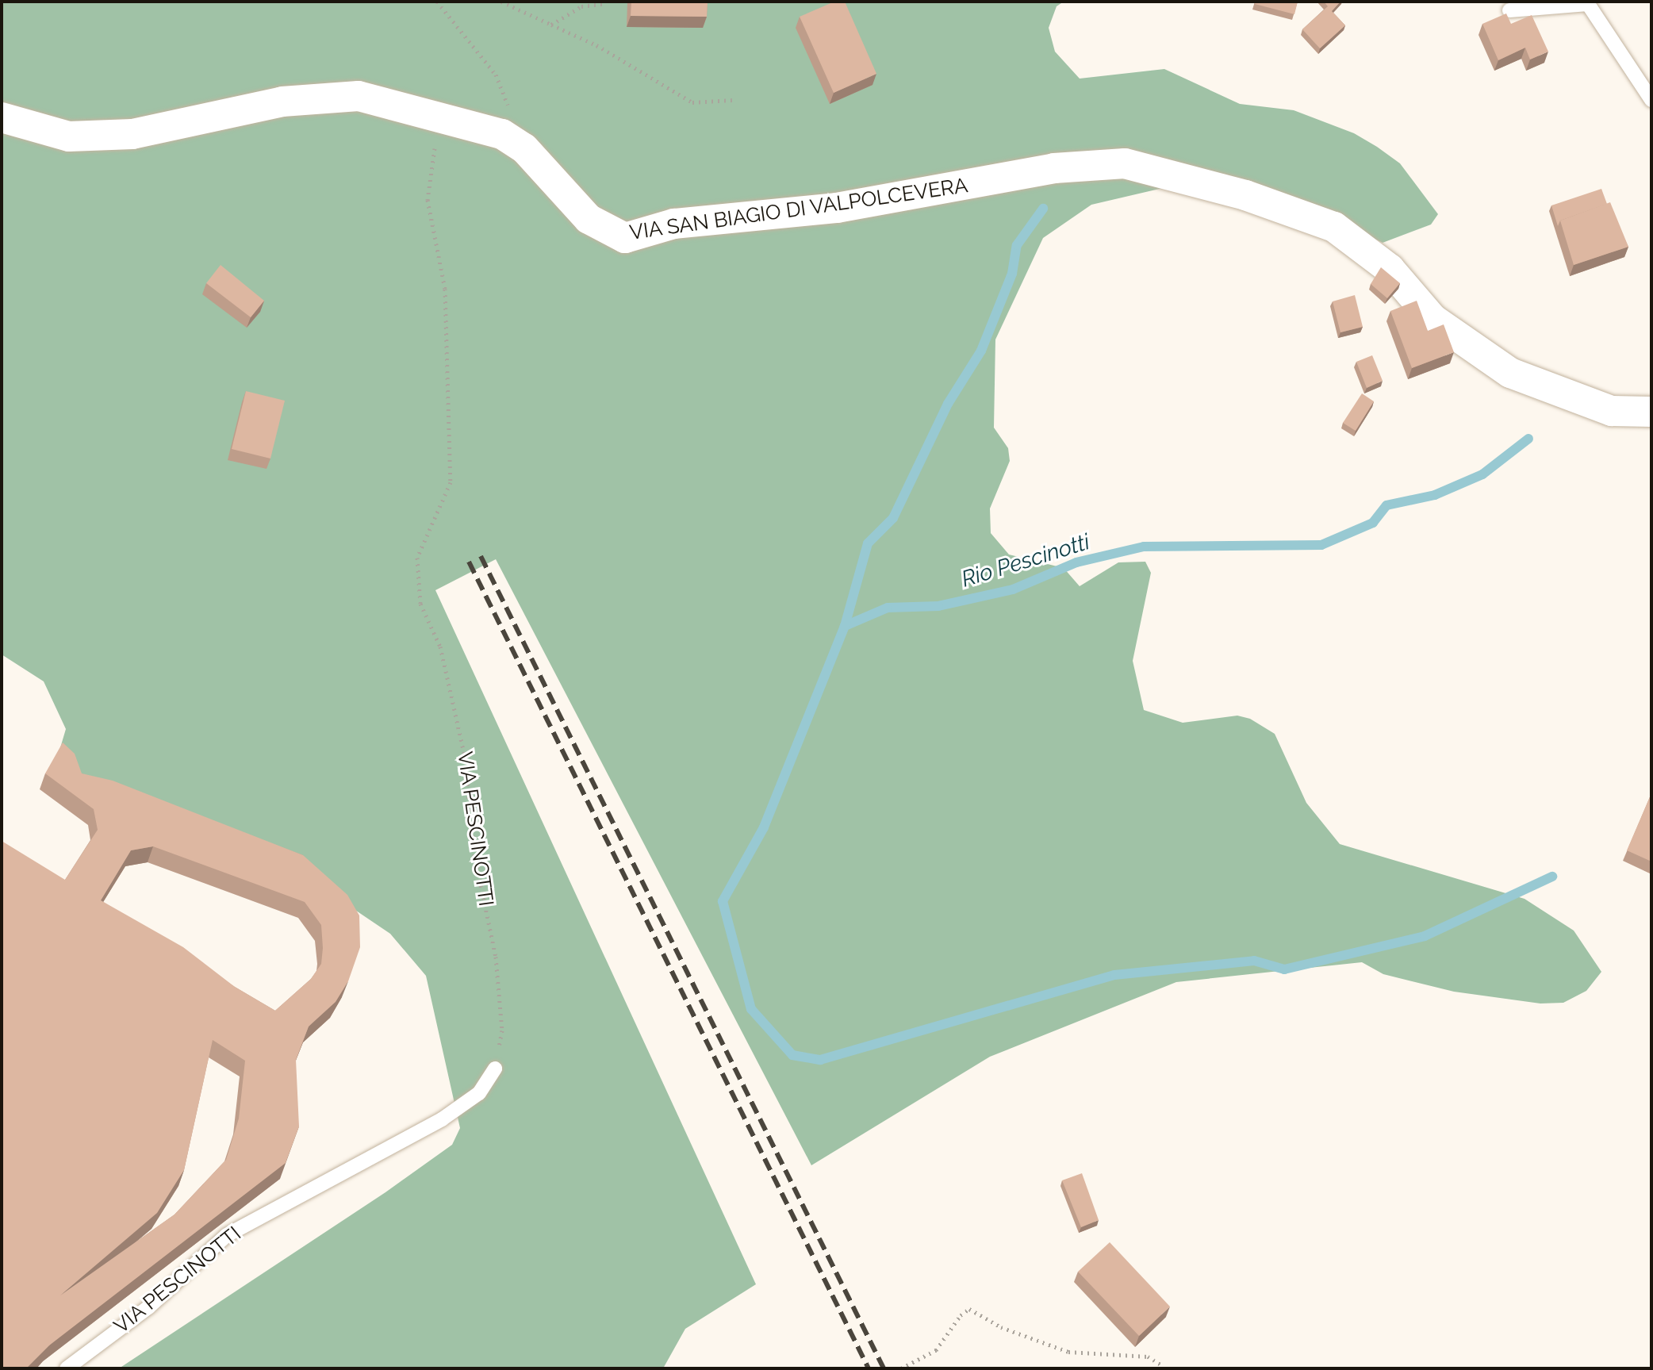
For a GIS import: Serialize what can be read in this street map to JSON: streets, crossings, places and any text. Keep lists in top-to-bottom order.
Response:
{
  "streets": {
    "street": ["VIA SAN BIAGIO DI VALPOLCEVERA"],
    "lane": ["VIA PESCINOTTI"]
  },
  "crossings": [
    ["VIA SAN BIAGIO DI VALPOLCEVERA", "VIA PESCINOTTI"]
  ],
  "water": ["Rio Pescinotti"]
}
